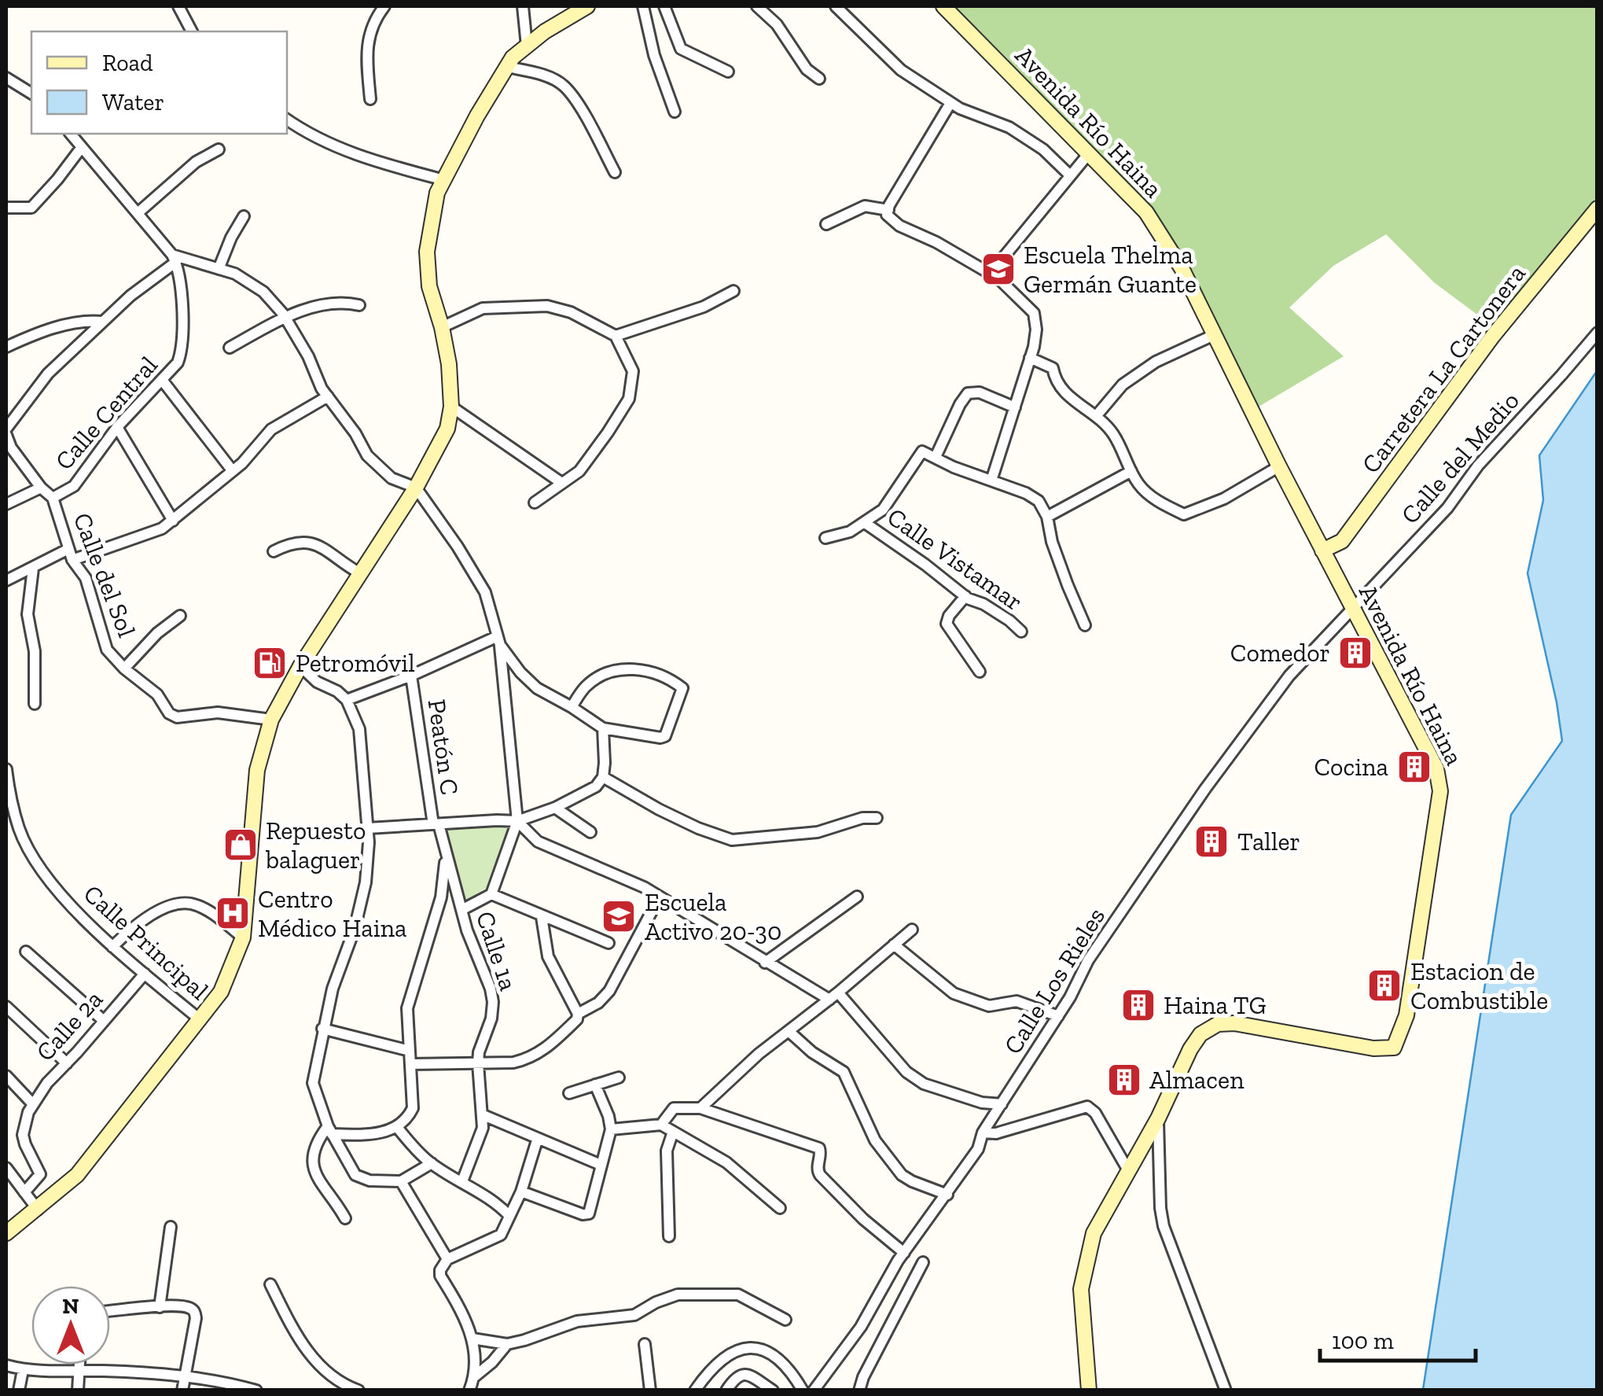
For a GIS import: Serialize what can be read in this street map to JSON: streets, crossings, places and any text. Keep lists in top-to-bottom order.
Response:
{
  "streets": {
    "street": [
      "Avenida Río Haina",
      "Carretera La Cartonera",
      "Calle Central",
      "Calle del Medio",
      "Calle Vistamar",
      "Calle del Sol",
      "Peatón C",
      "Calle Principal",
      "Calle 1a",
      "Calle Los Rieles",
      "Calle 2a"
    ]
  },
  "crossings": [
    ["Avenida Río Haina", "Carretera La Cartonera"],
    ["Avenida Río Haina", "Calle del Medio"],
    ["Avenida Río Haina", "Calle Los Rieles"],
    ["Calle Central", "Calle del Sol"],
    ["Calle del Medio", "Calle Los Rieles"],
    ["Peatón C", "Calle 1a"],
    ["Calle Principal", "Calle 2a"]
  ],
  "places": {
    "school or university": ["Escuela Thelma Germán Guante", "Escuela Activo 20-30"],
    "building": [
      "Comedor",
      "Cocina",
      "Taller",
      "Estacion de Combustible",
      "Haina TG",
      "Almacen"
    ],
    "fuel station": ["Petromóvil"],
    "shop": ["Repuesto balaguer"],
    "hospital": ["Centro Médico Haina"]
  },
  "legend": ["Road", "Water"],
  "scale_bar": "100 m",
  "north": "top"
}
